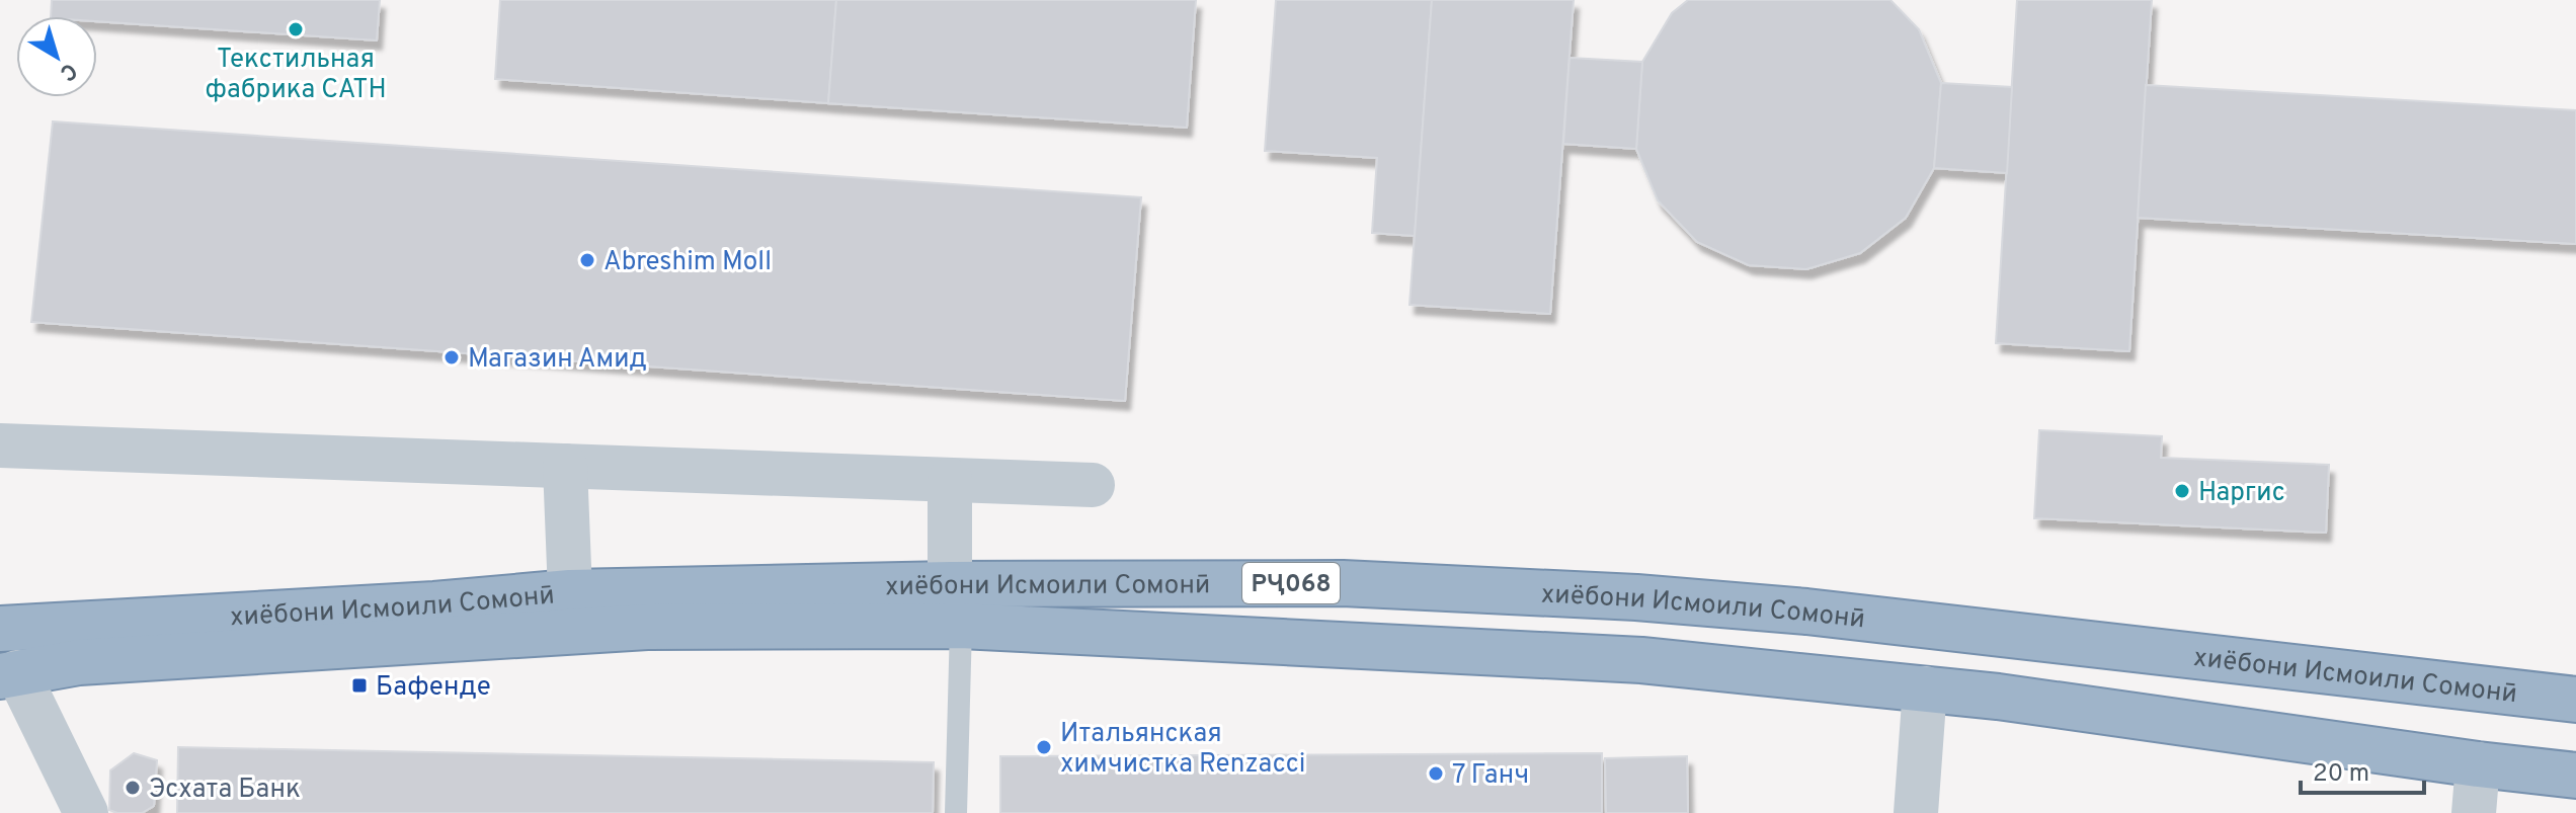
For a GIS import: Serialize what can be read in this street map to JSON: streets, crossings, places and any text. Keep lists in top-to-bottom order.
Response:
{
  "streets": {
    "highway": ["РҶ068", "хиёбони Исмоили Сомонӣ"]
  },
  "places": {
    "other": [
      "Текстильная фабрика САТН",
      "Abreshim Moll",
      "Магазин Амид",
      "Наргис",
      "Итальянская химчистка Renzacci",
      "7 Ганч",
      "Эсxата Банк"
    ],
    "transit": ["Бафенде"]
  },
  "scale_bar": "20 m",
  "north": "bottom right"
}
